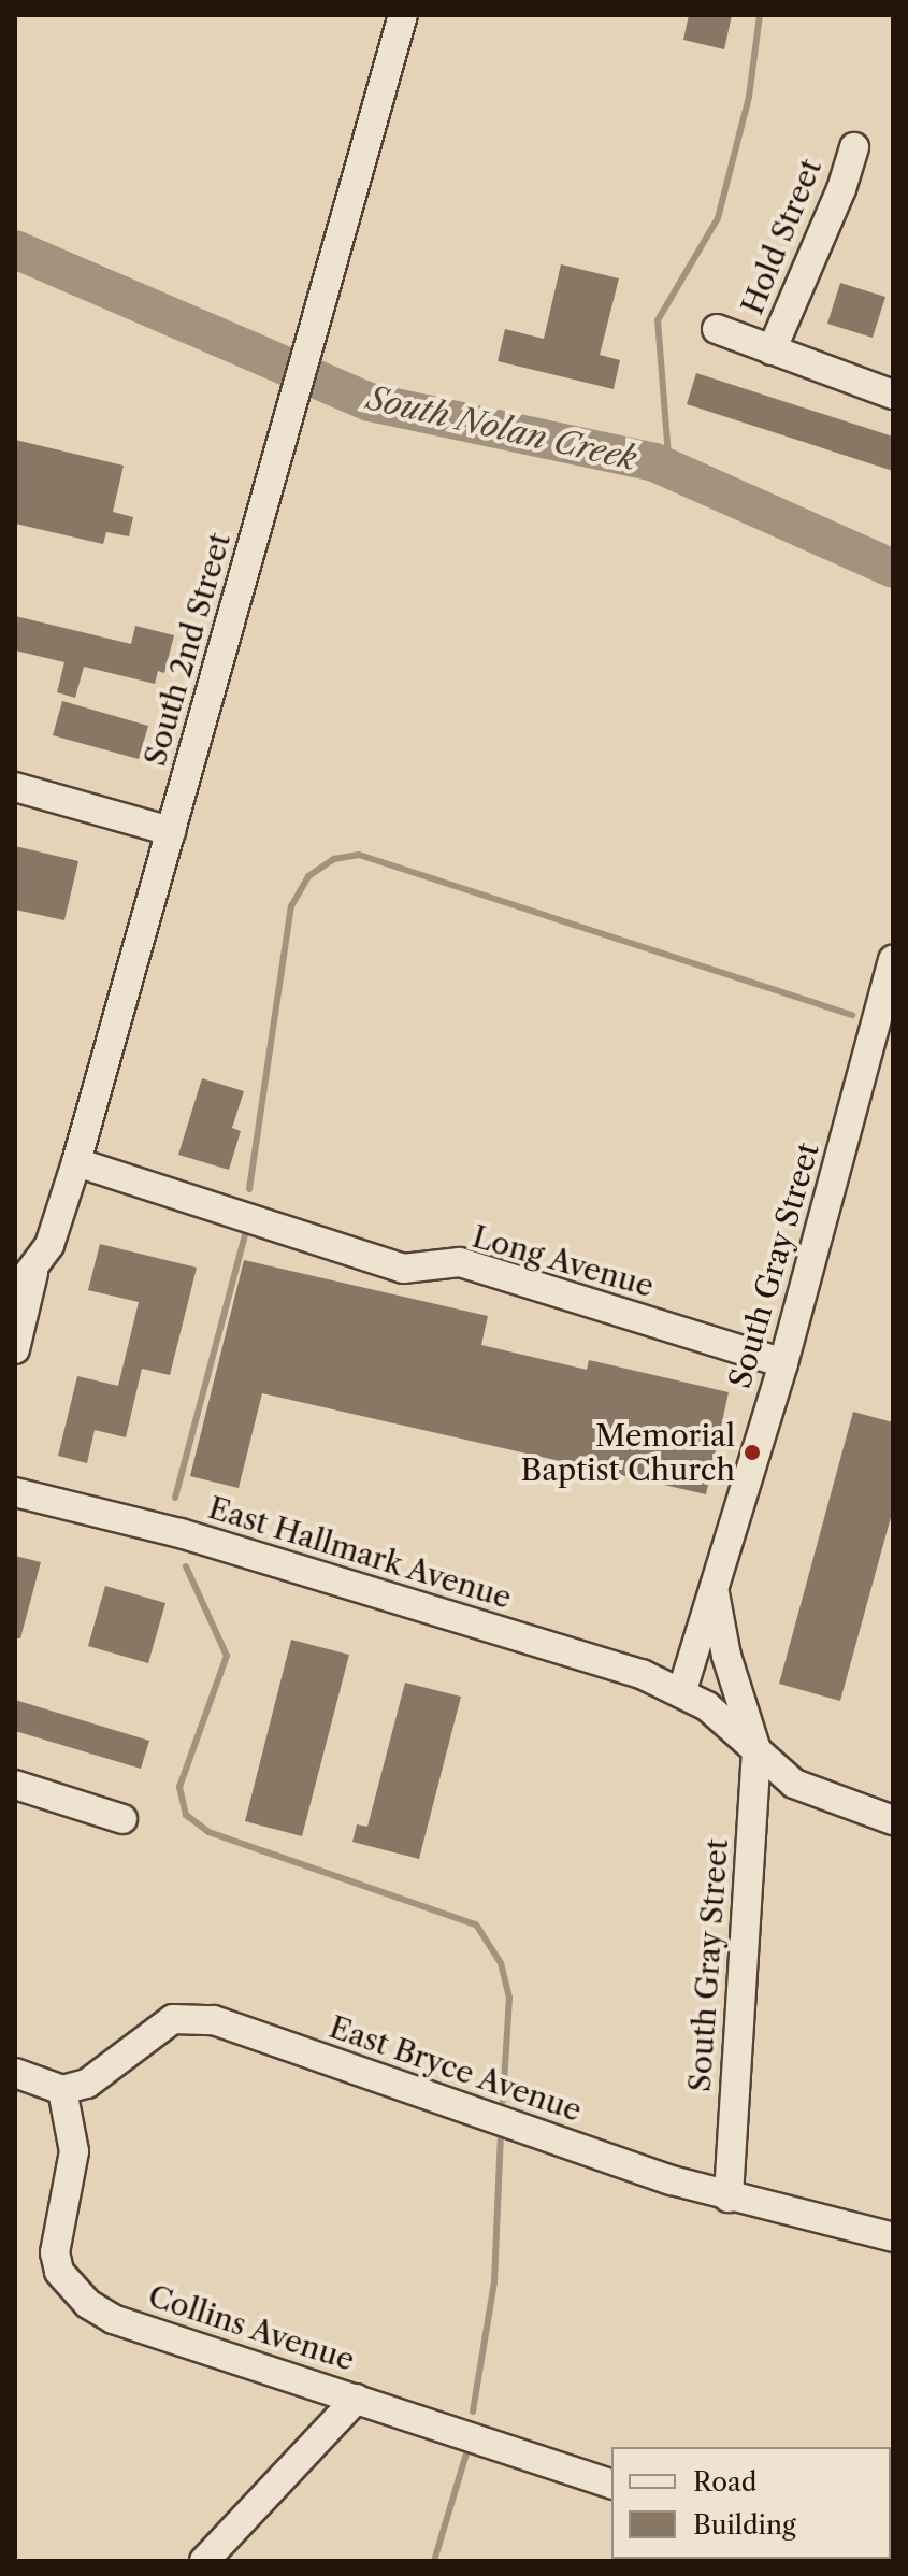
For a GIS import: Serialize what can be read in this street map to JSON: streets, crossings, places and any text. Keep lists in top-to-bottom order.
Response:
{
  "streets": {
    "street": [
      "Hold Street",
      "South 2nd Street",
      "Long Avenue",
      "South Gray Street",
      "East Hallmark Avenue",
      "East Bryce Avenue",
      "Collins Avenue"
    ]
  },
  "crossings": [
    ["South 2nd Street", "Long Avenue"],
    ["Long Avenue", "South Gray Street"],
    ["South Gray Street", "East Hallmark Avenue"],
    ["South Gray Street", "East Bryce Avenue"],
    ["East Bryce Avenue", "Collins Avenue"]
  ],
  "water": ["South Nolan Creek"],
  "places": ["Memorial Baptist Church"],
  "legend": ["Road", "Building"]
}
